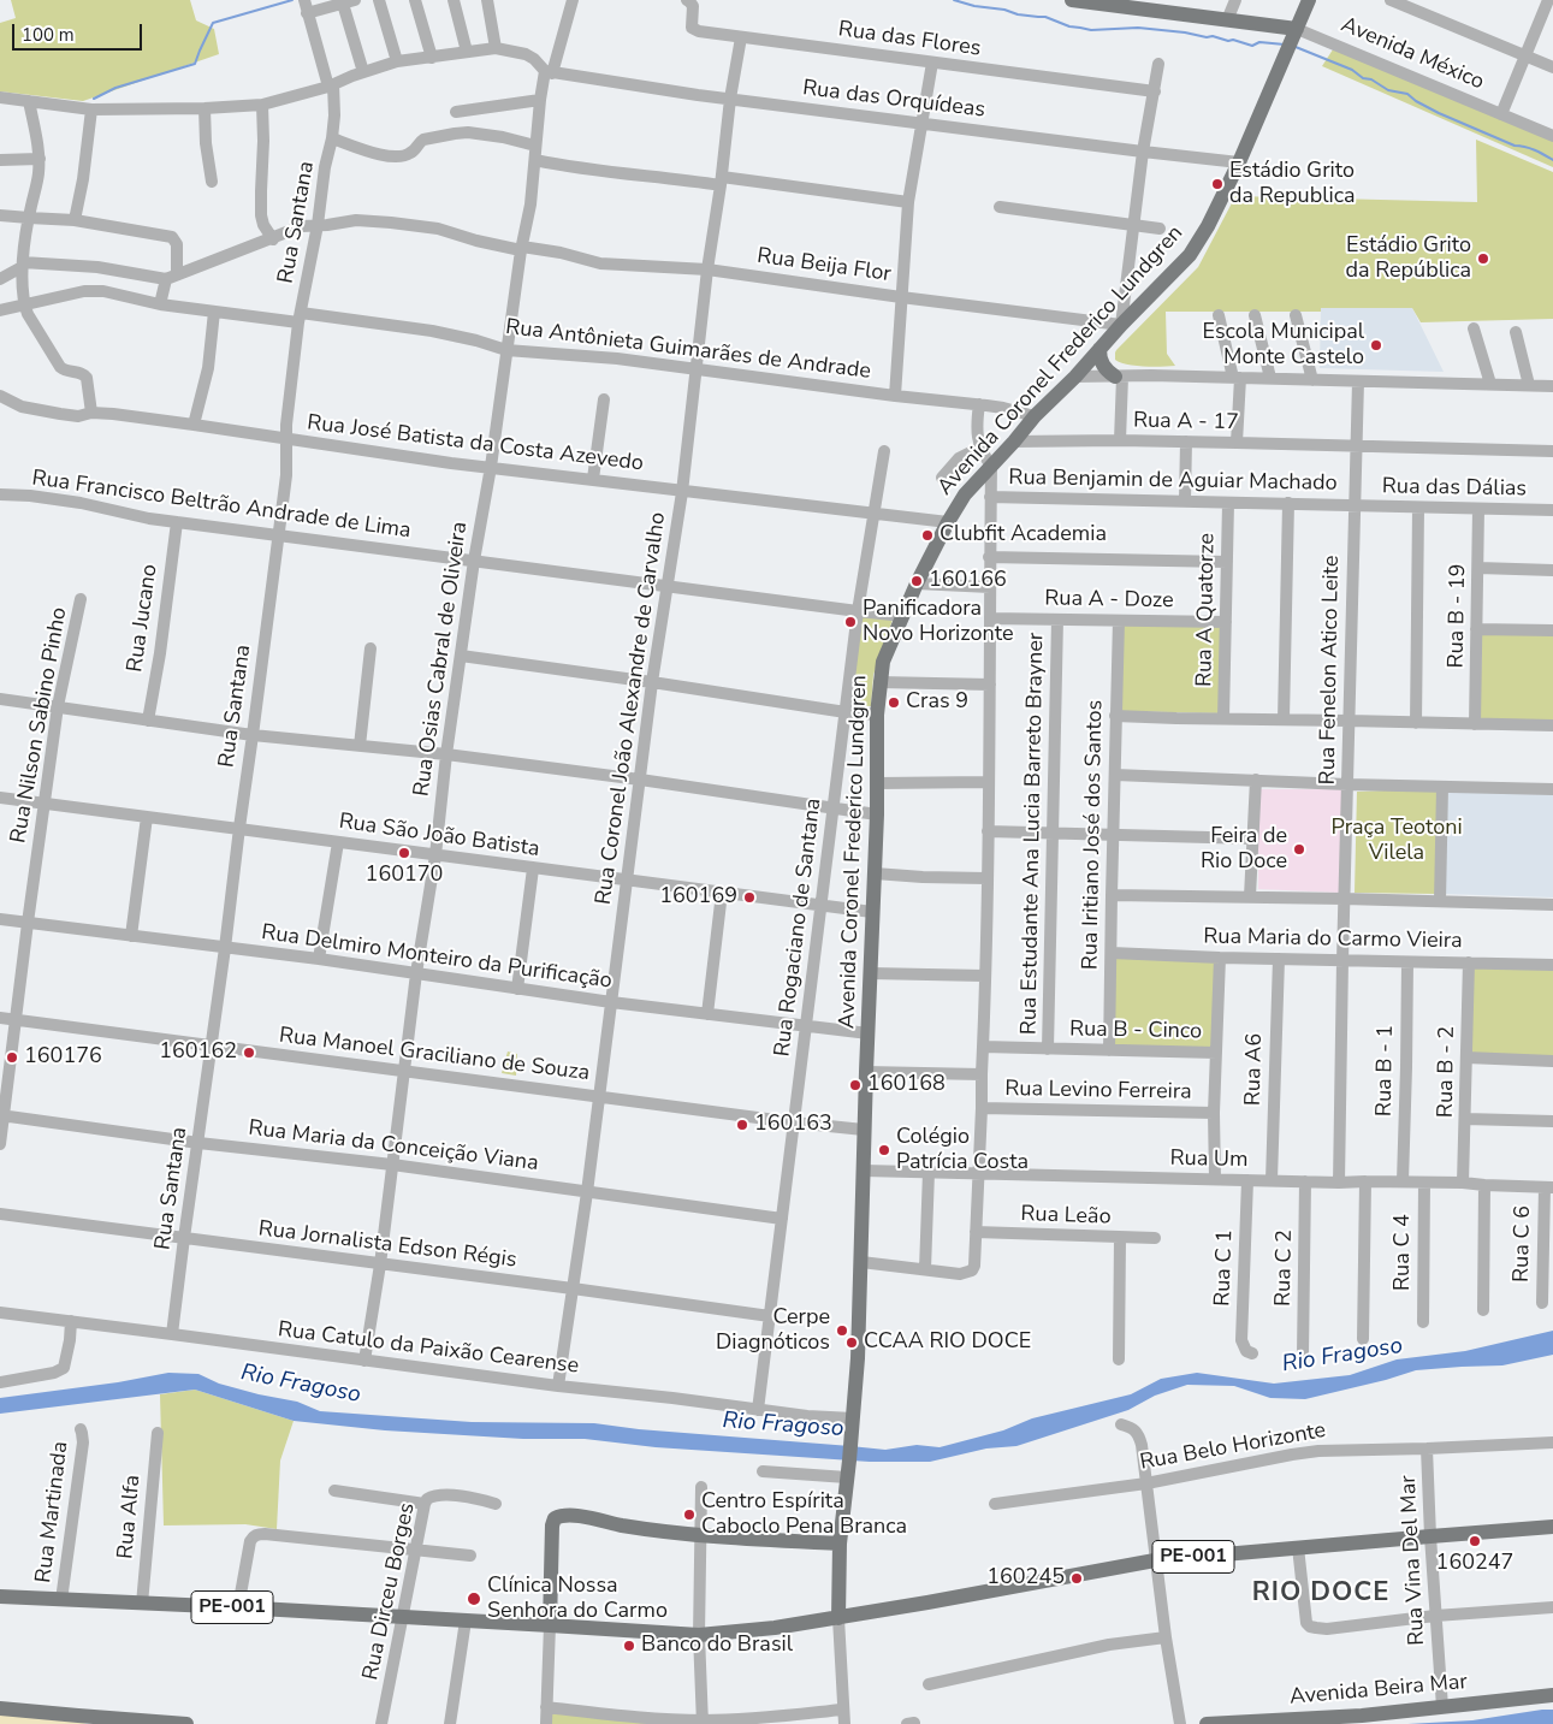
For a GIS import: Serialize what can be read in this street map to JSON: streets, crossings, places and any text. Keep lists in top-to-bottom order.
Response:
{
  "streets": {
    "main road": [
      "Avenida México",
      "Avenida Coronel Frederico Lundgren",
      "PE-001",
      "Avenida Beira Mar"
    ],
    "street": [
      "Rua das Flores",
      "Rua das Orquídeas",
      "Rua Santana",
      "Rua Beija Flor",
      "Rua Antônieta Guimarães de Andrade",
      "Rua A - 17",
      "Rua José Batista da Costa Azevedo",
      "Rua Benjamin de Aguiar Machado",
      "Rua das Dálias",
      "Rua Francisco Beltrão Andrade de Lima",
      "Rua A - Doze",
      "Rua A Quatorze",
      "Rua B - 19",
      "Rua Jucano",
      "Rua Osias Cabral de Oliveira",
      "Rua Fenelon Atico Leite",
      "Rua Coronel João Alexandre de Carvalho",
      "Rua Nilson Sabino Pinho",
      "Rua Estudante Ana Lucia Barreto Brayner",
      "Rua Iritiano José dos Santos",
      "Rua São João Batista",
      "Rua Rogaciano de Santana",
      "Rua Maria do Carmo Vieira",
      "Rua Delmiro Monteiro da Purificação",
      "Rua B - Cinco",
      "Rua Manoel Graciliano de Souza",
      "Rua A6",
      "Rua B - 1",
      "Rua B - 2",
      "Rua Levino Ferreira",
      "Rua Maria da Conceição Viana",
      "Rua Um",
      "Rua Leão",
      "Rua C 6",
      "Rua Jornalista Edson Régis",
      "Rua C 4",
      "Rua C 1",
      "Rua C 2",
      "Rua Catulo da Paixão Cearense",
      "Rua Belo Horizonte",
      "Rua Martinada",
      "Rua Alfa",
      "Rua Vina Del Mar",
      "Rua Dirceu Borges"
    ]
  },
  "crossings": [
    ["Rua das Flores", "Rua Coronel João Alexandre de Carvalho"],
    ["Avenida México", "Avenida Coronel Frederico Lundgren"],
    ["Rua das Orquídeas", "Avenida Coronel Frederico Lundgren"],
    ["Rua das Orquídeas", "Rua Osias Cabral de Oliveira"],
    ["Rua das Orquídeas", "Rua Coronel João Alexandre de Carvalho"],
    ["Rua Santana", "Rua Beija Flor"],
    ["Rua Santana", "Rua Antônieta Guimarães de Andrade"],
    ["Rua Santana", "Rua José Batista da Costa Azevedo"],
    ["Rua Santana", "Rua Francisco Beltrão Andrade de Lima"],
    ["Rua Santana", "Rua São João Batista"],
    ["Rua Santana", "Rua Delmiro Monteiro da Purificação"],
    ["Rua Santana", "Rua Manoel Graciliano de Souza"],
    ["Rua Santana", "Rua Maria da Conceição Viana"],
    ["Rua Santana", "Rua Jornalista Edson Régis"],
    ["Rua Santana", "Rua Catulo da Paixão Cearense"],
    ["Rua Beija Flor", "Avenida Coronel Frederico Lundgren"],
    ["Rua Beija Flor", "Rua Osias Cabral de Oliveira"],
    ["Rua Beija Flor", "Rua Coronel João Alexandre de Carvalho"],
    ["Rua Antônieta Guimarães de Andrade", "Avenida Coronel Frederico Lundgren"],
    ["Rua Antônieta Guimarães de Andrade", "Rua Osias Cabral de Oliveira"],
    ["Rua Antônieta Guimarães de Andrade", "Rua Coronel João Alexandre de Carvalho"],
    ["Avenida Coronel Frederico Lundgren", "Rua A - 17"],
    ["Avenida Coronel Frederico Lundgren", "Rua José Batista da Costa Azevedo"],
    ["Avenida Coronel Frederico Lundgren", "Rua Francisco Beltrão Andrade de Lima"],
    ["Avenida Coronel Frederico Lundgren", "Rua São João Batista"],
    ["Avenida Coronel Frederico Lundgren", "Rua Delmiro Monteiro da Purificação"],
    ["Avenida Coronel Frederico Lundgren", "Rua Manoel Graciliano de Souza"],
    ["Avenida Coronel Frederico Lundgren", "Rua Um"],
    ["Avenida Coronel Frederico Lundgren", "Rua Catulo da Paixão Cearense"],
    ["Avenida Coronel Frederico Lundgren", "PE-001"],
    ["Rua A - 17", "Rua Fenelon Atico Leite"],
    ["Rua José Batista da Costa Azevedo", "Rua Osias Cabral de Oliveira"],
    ["Rua José Batista da Costa Azevedo", "Rua Coronel João Alexandre de Carvalho"],
    ["Rua José Batista da Costa Azevedo", "Rua Rogaciano de Santana"],
    ["Rua Benjamin de Aguiar Machado", "Rua das Dálias"],
    ["Rua Benjamin de Aguiar Machado", "Rua A Quatorze"],
    ["Rua Benjamin de Aguiar Machado", "Rua Fenelon Atico Leite"],
    ["Rua das Dálias", "Rua B - 19"],
    ["Rua das Dálias", "Rua Fenelon Atico Leite"],
    ["Rua Francisco Beltrão Andrade de Lima", "Rua Jucano"],
    ["Rua Francisco Beltrão Andrade de Lima", "Rua Osias Cabral de Oliveira"],
    ["Rua Francisco Beltrão Andrade de Lima", "Rua Coronel João Alexandre de Carvalho"],
    ["Rua Francisco Beltrão Andrade de Lima", "Rua Rogaciano de Santana"],
    ["Rua A - Doze", "Rua A Quatorze"],
    ["Rua A - Doze", "Rua Estudante Ana Lucia Barreto Brayner"],
    ["Rua A - Doze", "Rua Iritiano José dos Santos"],
    ["Rua Osias Cabral de Oliveira", "Rua São João Batista"],
    ["Rua Osias Cabral de Oliveira", "Rua Delmiro Monteiro da Purificação"],
    ["Rua Osias Cabral de Oliveira", "Rua Manoel Graciliano de Souza"],
    ["Rua Osias Cabral de Oliveira", "Rua Maria da Conceição Viana"],
    ["Rua Osias Cabral de Oliveira", "Rua Jornalista Edson Régis"],
    ["Rua Osias Cabral de Oliveira", "Rua Catulo da Paixão Cearense"],
    ["Rua Fenelon Atico Leite", "Rua Maria do Carmo Vieira"],
    ["Rua Fenelon Atico Leite", "Rua Um"],
    ["Rua Coronel João Alexandre de Carvalho", "Rua São João Batista"],
    ["Rua Coronel João Alexandre de Carvalho", "Rua Delmiro Monteiro da Purificação"],
    ["Rua Coronel João Alexandre de Carvalho", "Rua Manoel Graciliano de Souza"],
    ["Rua Coronel João Alexandre de Carvalho", "Rua Maria da Conceição Viana"],
    ["Rua Coronel João Alexandre de Carvalho", "Rua Jornalista Edson Régis"],
    ["Rua Coronel João Alexandre de Carvalho", "Rua Catulo da Paixão Cearense"],
    ["Rua Nilson Sabino Pinho", "Rua São João Batista"],
    ["Rua Nilson Sabino Pinho", "Rua Delmiro Monteiro da Purificação"],
    ["Rua Nilson Sabino Pinho", "Rua Manoel Graciliano de Souza"],
    ["Rua Nilson Sabino Pinho", "Rua Maria da Conceição Viana"],
    ["Rua Estudante Ana Lucia Barreto Brayner", "Rua B - Cinco"],
    ["Rua Iritiano José dos Santos", "Rua Maria do Carmo Vieira"],
    ["Rua Iritiano José dos Santos", "Rua B - Cinco"],
    ["Rua São João Batista", "Rua Rogaciano de Santana"],
    ["Rua Rogaciano de Santana", "Rua Delmiro Monteiro da Purificação"],
    ["Rua Rogaciano de Santana", "Rua Manoel Graciliano de Souza"],
    ["Rua Rogaciano de Santana", "Rua Maria da Conceição Viana"],
    ["Rua Rogaciano de Santana", "Rua Jornalista Edson Régis"],
    ["Rua Rogaciano de Santana", "Rua Catulo da Paixão Cearense"],
    ["Rua Maria do Carmo Vieira", "Rua A6"],
    ["Rua Maria do Carmo Vieira", "Rua B - 1"],
    ["Rua Maria do Carmo Vieira", "Rua B - 2"],
    ["Rua A6", "Rua Um"],
    ["Rua B - 1", "Rua Um"],
    ["Rua B - 2", "Rua Um"],
    ["Rua Um", "Rua C 6"],
    ["Rua Um", "Rua C 4"],
    ["Rua Um", "Rua C 1"],
    ["Rua Um", "Rua C 2"],
    ["Rua Belo Horizonte", "Rua Vina Del Mar"],
    ["Rua Martinada", "PE-001"],
    ["Rua Alfa", "PE-001"],
    ["PE-001", "Rua Vina Del Mar"],
    ["PE-001", "Rua Dirceu Borges"],
    ["Rua Vina Del Mar", "Avenida Beira Mar"]
  ],
  "districts": ["RIO DOCE"],
  "water": ["Rio Fragoso"],
  "parks": ["Praça Teotoni Vilela"],
  "places": [
    "Estádio Grito da Republica",
    "Estádio Grito da República",
    "Escola Municipal Monte Castelo",
    "Clubfit Academia",
    "160166",
    "Panificadora Novo Horizonte",
    "Cras 9",
    "Feira de Rio Doce",
    "160170",
    "160169",
    "160162",
    "160176",
    "160168",
    "160163",
    "Colégio Patrícia Costa",
    "Cerpe Diagnóticos",
    "CCAA RIO DOCE",
    "Centro Espírita Caboclo Pena Branca",
    "160247",
    "160245",
    "Clínica Nossa Senhora do Carmo",
    "Banco do Brasil"
  ],
  "scale_bar": "100 m"
}
